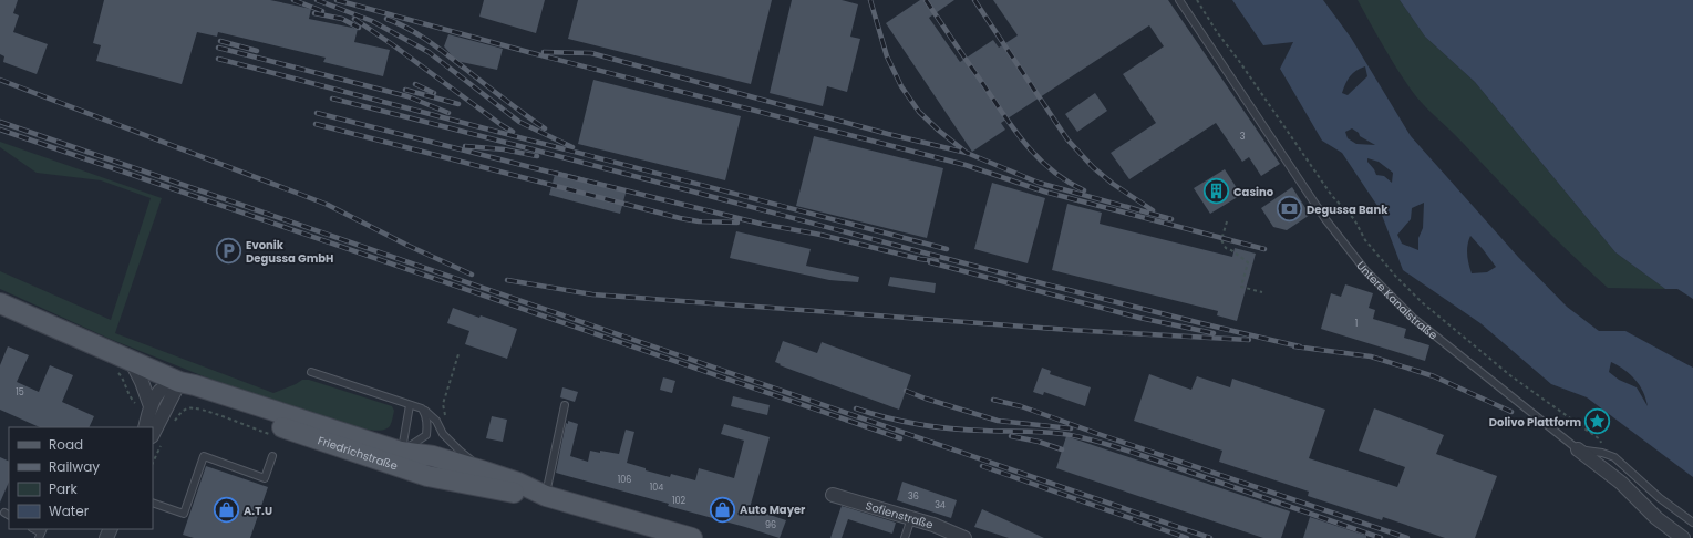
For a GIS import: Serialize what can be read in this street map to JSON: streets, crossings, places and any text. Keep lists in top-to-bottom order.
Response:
{
  "streets": {
    "main road": ["Friedrichstraße"],
    "street": ["Untere Kanalstraße", "Sofienstraße"]
  },
  "places": {
    "building": ["Casino"],
    "bank": ["Degussa Bank"],
    "parking": ["Evonik Degussa GmbH"],
    "place": ["Dolivo Plattform"],
    "shop": ["Auto Mayer", "A.T.U"]
  },
  "house_numbers": [
    "3",
    "1",
    "15",
    "106",
    "104",
    "36",
    "102",
    "34",
    "96"
  ],
  "legend": [
    "Road",
    "Railway",
    "Park",
    "Water"
  ]
}
